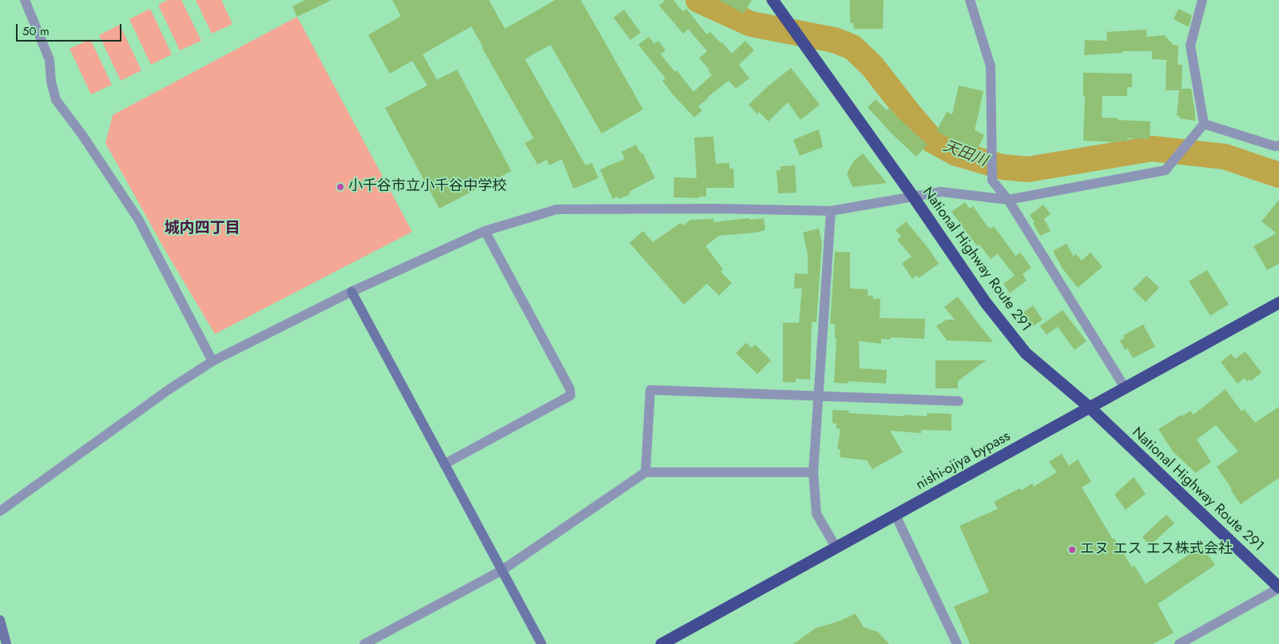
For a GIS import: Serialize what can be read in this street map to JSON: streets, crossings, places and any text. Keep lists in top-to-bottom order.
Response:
{
  "streets": {
    "highway": ["National Highway Route 291", "nishi-ojiya bypass"]
  },
  "crossings": [
    ["National Highway Route 291", "nishi-ojiya bypass"]
  ],
  "districts": ["城内四丁目"],
  "water": ["天田川"],
  "places": ["小千谷市立小千谷中学校", "エヌ エス エス株式会社"],
  "scale_bar": "50 m"
}
